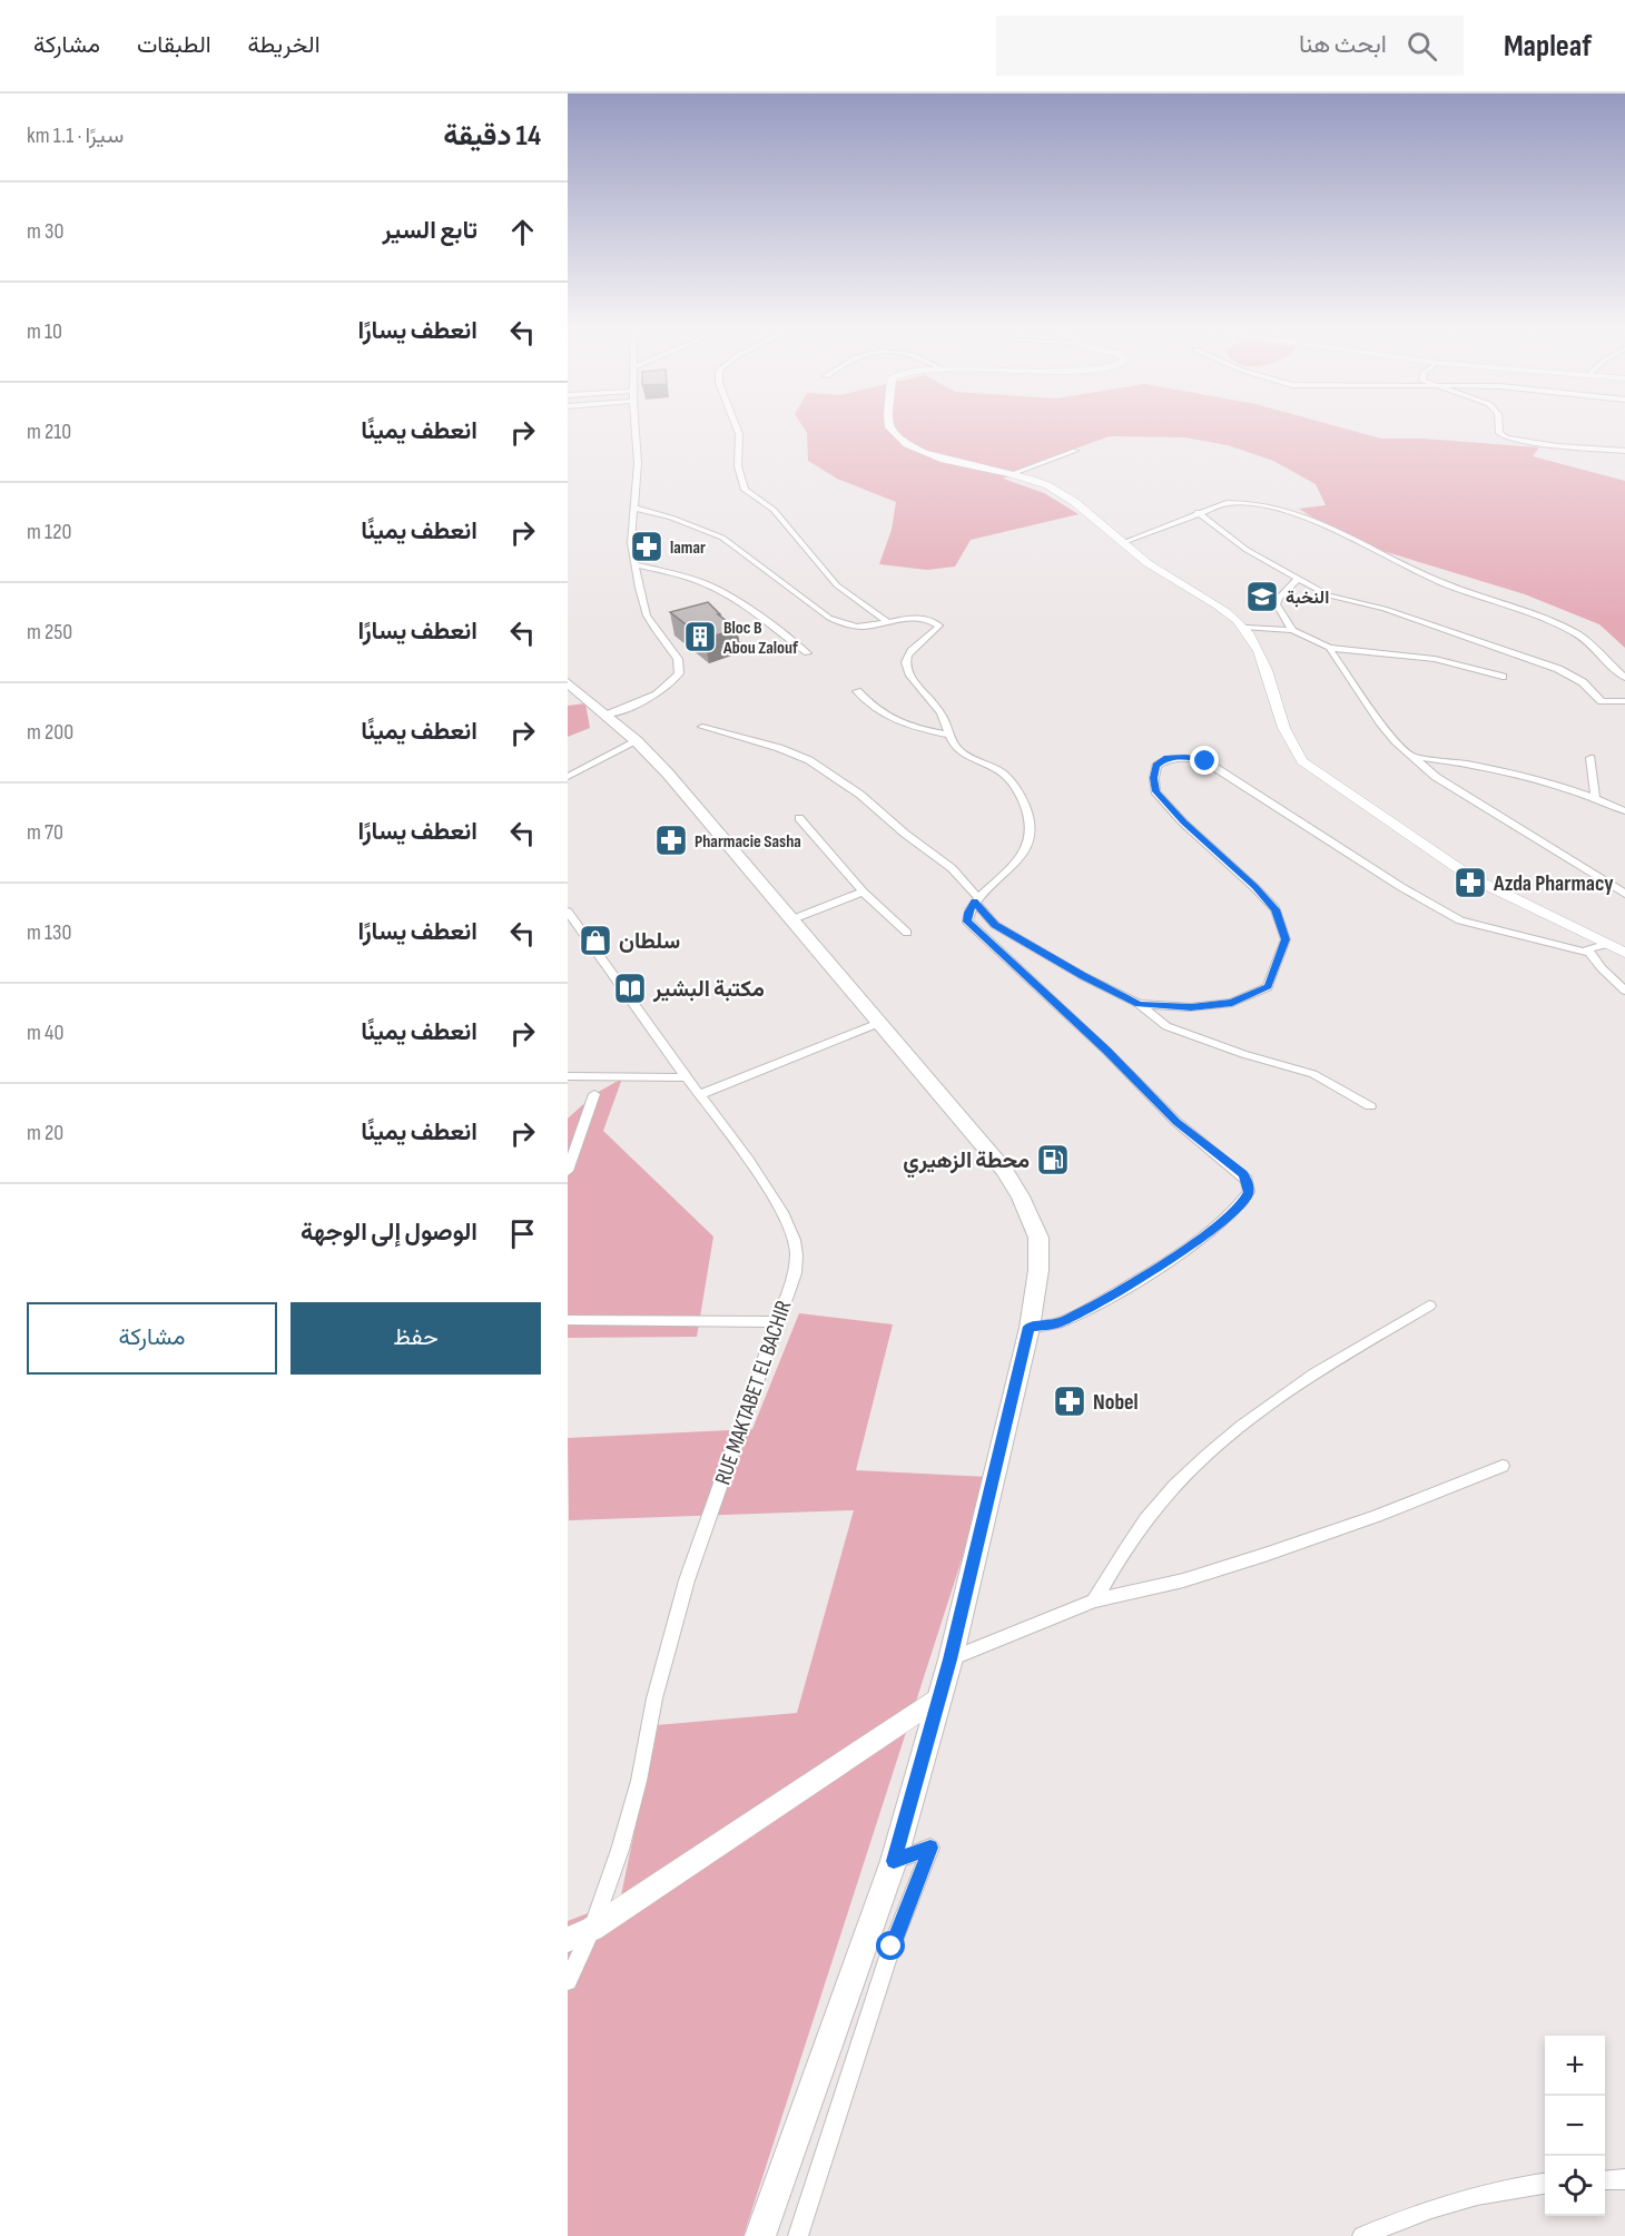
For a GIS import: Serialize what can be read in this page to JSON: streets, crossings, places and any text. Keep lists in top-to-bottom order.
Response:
{
  "streets": {
    "street": ["RUE MAKTABET EL BACHIR"]
  },
  "places": {
    "pharmacy": [
      "lamar",
      "Pharmacie Sasha",
      "Azda Pharmacy",
      "Nobel"
    ],
    "school or university": ["النخبة"],
    "building": ["Bloc B Abou Zalouf"],
    "shop": ["سلطان"],
    "library": ["مكتبة البشير"],
    "fuel station": ["محطة الزهيري"]
  },
  "page": {
    "header": "Mapleaf",
    "search": "ابحث هنا",
    "nav": ["الخريطة", "الطبقات", "مشاركة"],
    "heading": ["14 دقيقة", "سيرًا · 1.1 km"],
    "list": [
      ["تابع السير", "30 m"],
      ["انعطف يسارًا", "10 m"],
      ["انعطف يمينًا", "210 m"],
      ["انعطف يمينًا", "120 m"],
      ["انعطف يسارًا", "250 m"],
      ["انعطف يمينًا", "200 m"],
      ["انعطف يسارًا", "70 m"],
      ["انعطف يسارًا", "130 m"],
      ["انعطف يمينًا", "40 m"],
      ["انعطف يمينًا", "20 m"],
      "الوصول إلى الوجهة"
    ],
    "buttons": ["حفظ", "مشاركة"],
    "map_buttons": ["+", "−"]
  }
}
